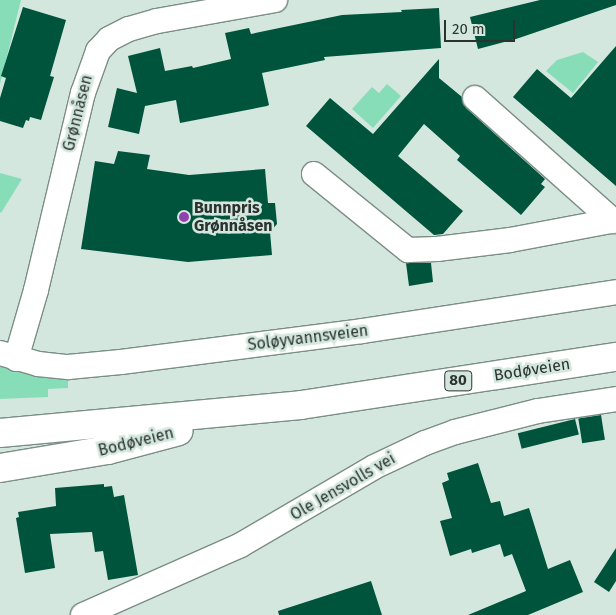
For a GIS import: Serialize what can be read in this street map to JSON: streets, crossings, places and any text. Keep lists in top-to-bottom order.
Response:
{
  "streets": {
    "main road": ["Bodøveien", "80"],
    "street": ["Grønnåsen", "Soløyvannsveien", "Ole Jensvolls vei"]
  },
  "crossings": [
    ["Grønnåsen", "Soløyvannsveien"]
  ],
  "places": ["Bunnpris Grønnåsen"],
  "scale_bar": "20 m"
}
